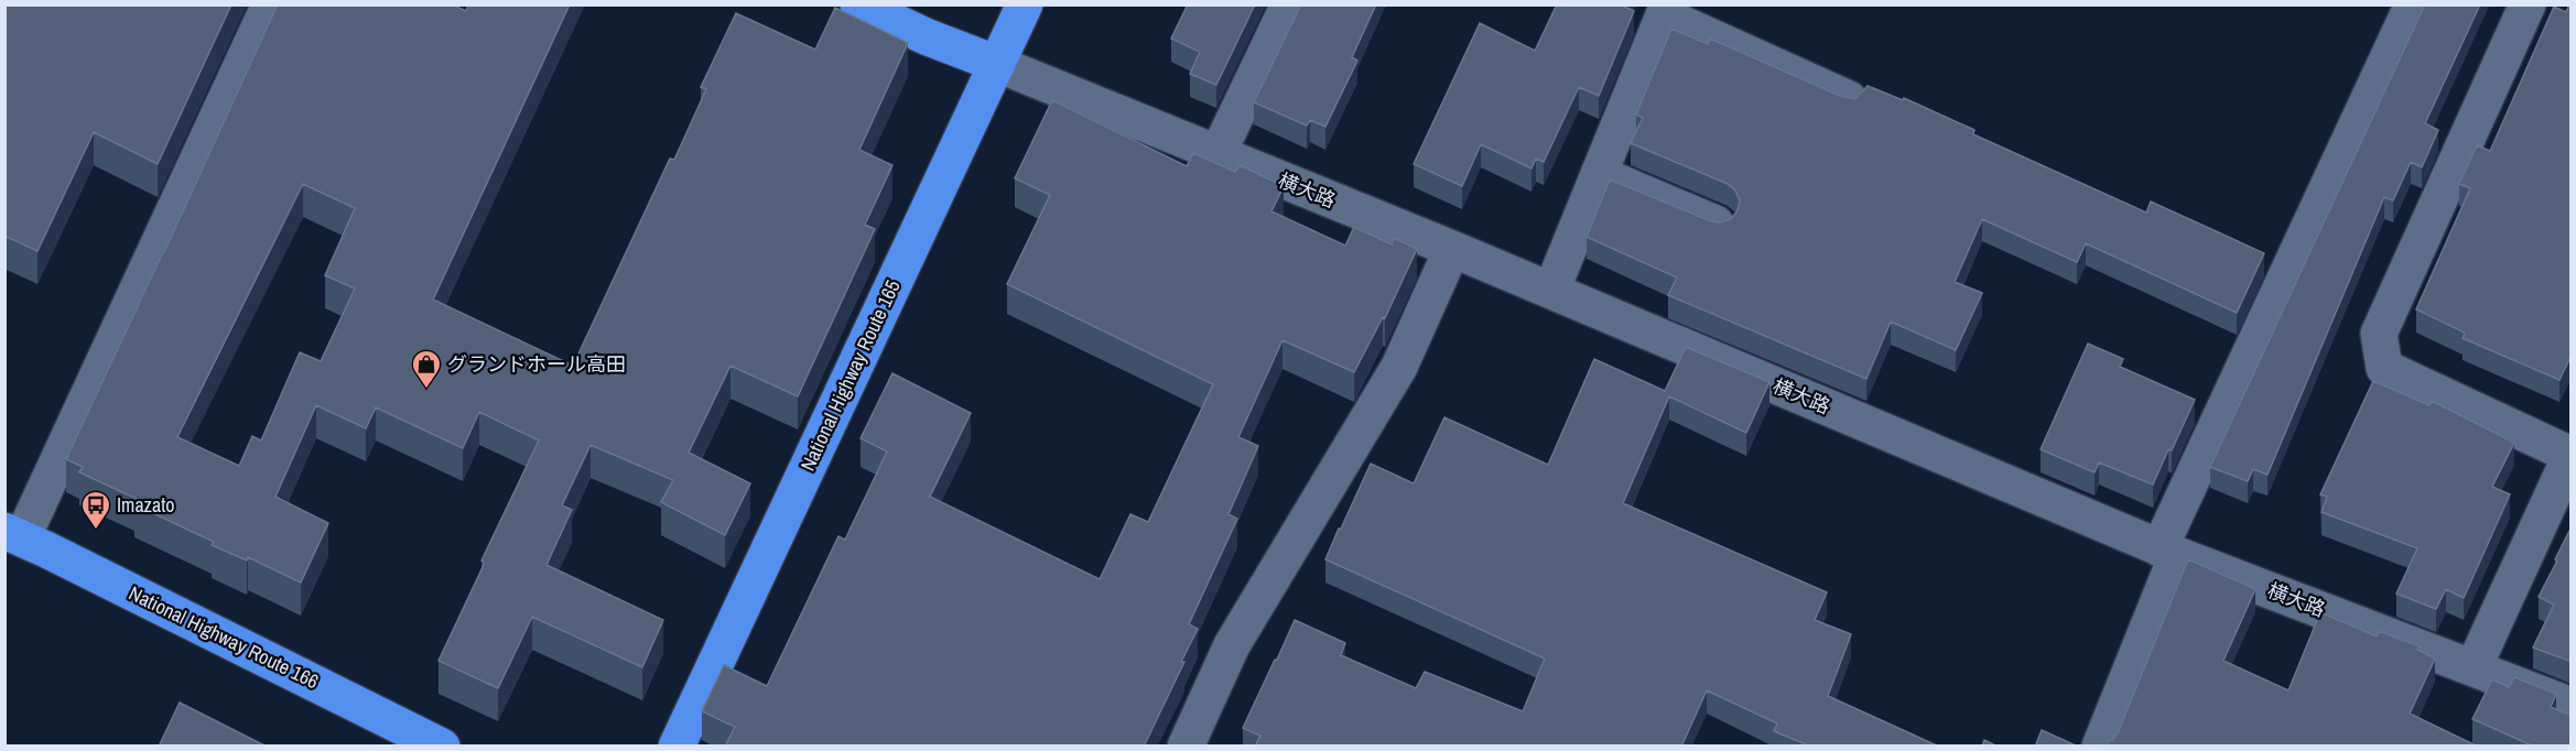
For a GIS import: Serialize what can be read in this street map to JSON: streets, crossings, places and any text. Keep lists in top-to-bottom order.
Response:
{
  "streets": {
    "highway": ["National Highway Route 165", "National Highway Route 166"],
    "street": ["横大路"]
  },
  "crossings": [
    ["横大路", "National Highway Route 165"]
  ],
  "places": {
    "shop": ["グランドホール高田"],
    "bus stop": ["Imazato"]
  }
}
